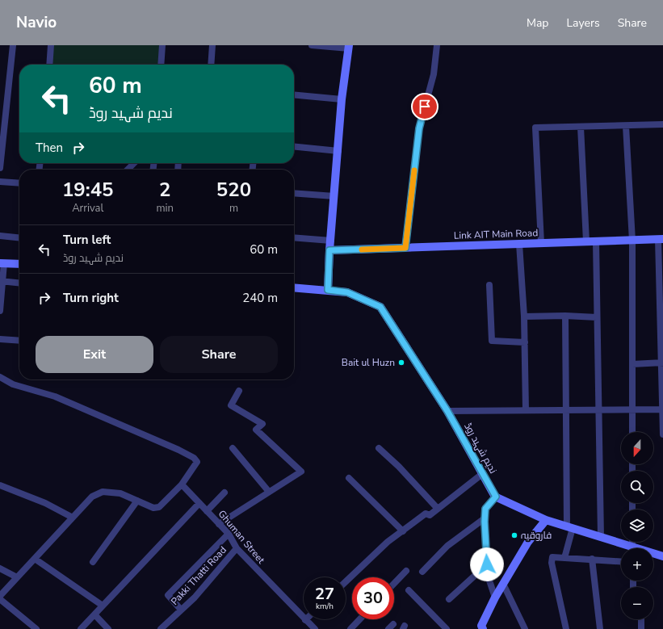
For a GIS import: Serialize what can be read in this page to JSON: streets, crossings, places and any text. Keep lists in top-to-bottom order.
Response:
{
  "streets": {
    "street": [
      "Link AIT Main Road",
      "ندیم شہید روڈ",
      "Ghuman Street",
      "Pakki Thatti Road"
    ]
  },
  "crossings": [
    ["Ghuman Street", "Pakki Thatti Road"]
  ],
  "places": ["Bait ul Huzn", "فاروقیہ"],
  "north": "bottom",
  "page": {
    "header": "Navio",
    "nav": ["Map", "Layers", "Share"],
    "turn": ["60 m", "ندیم شہید روڈ"],
    "then": "Then",
    "eta": [
      "19:45",
      "Arrival",
      "2",
      "min",
      "520",
      "m"
    ],
    "list": [
      {
        "name": "Turn left",
        "note": "ندیم شہید روڈ",
        "value": "60 m"
      },
      {
        "name": "Turn right",
        "value": "240 m"
      }
    ],
    "buttons": ["Exit", "Share"],
    "map_buttons": ["+", "−"],
    "speed": "27 km/h",
    "limit": "30"
  }
}
